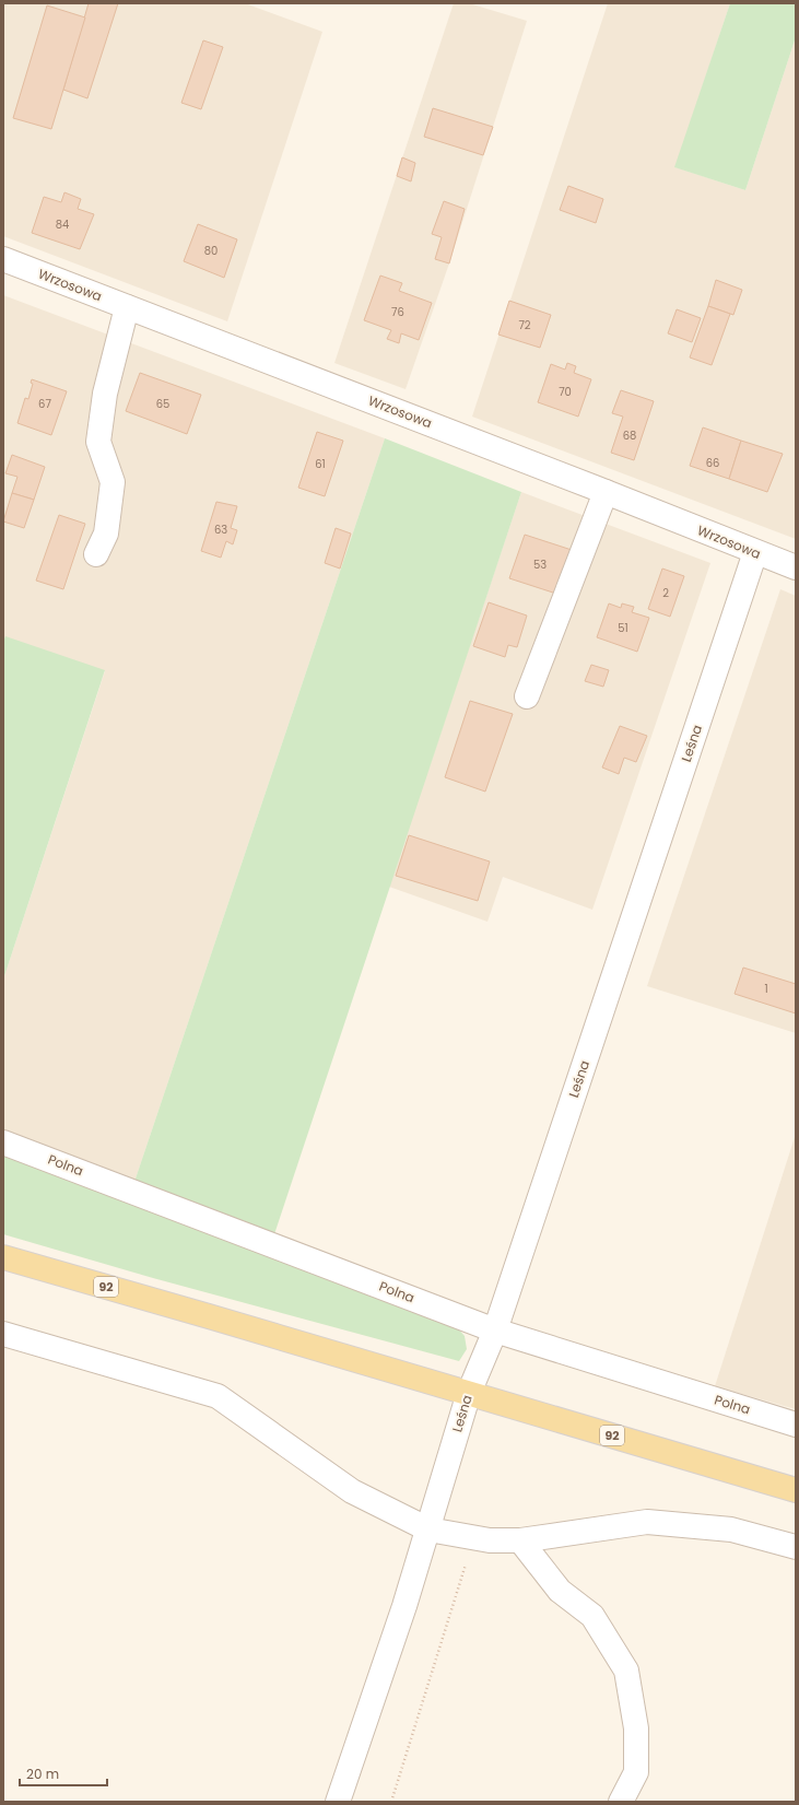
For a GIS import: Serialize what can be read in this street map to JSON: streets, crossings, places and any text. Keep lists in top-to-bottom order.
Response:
{
  "streets": {
    "main road": ["92"],
    "street": ["Wrzosowa", "Leśna", "Polna"]
  },
  "crossings": [
    ["Wrzosowa", "Leśna"],
    ["Leśna", "Polna"],
    ["Leśna", "92"]
  ],
  "house_numbers": [
    "84",
    "80",
    "76",
    "72",
    "70",
    "67",
    "65",
    "68",
    "66",
    "61",
    "63",
    "53",
    "2",
    "51",
    "1"
  ],
  "scale_bar": "20 m"
}
